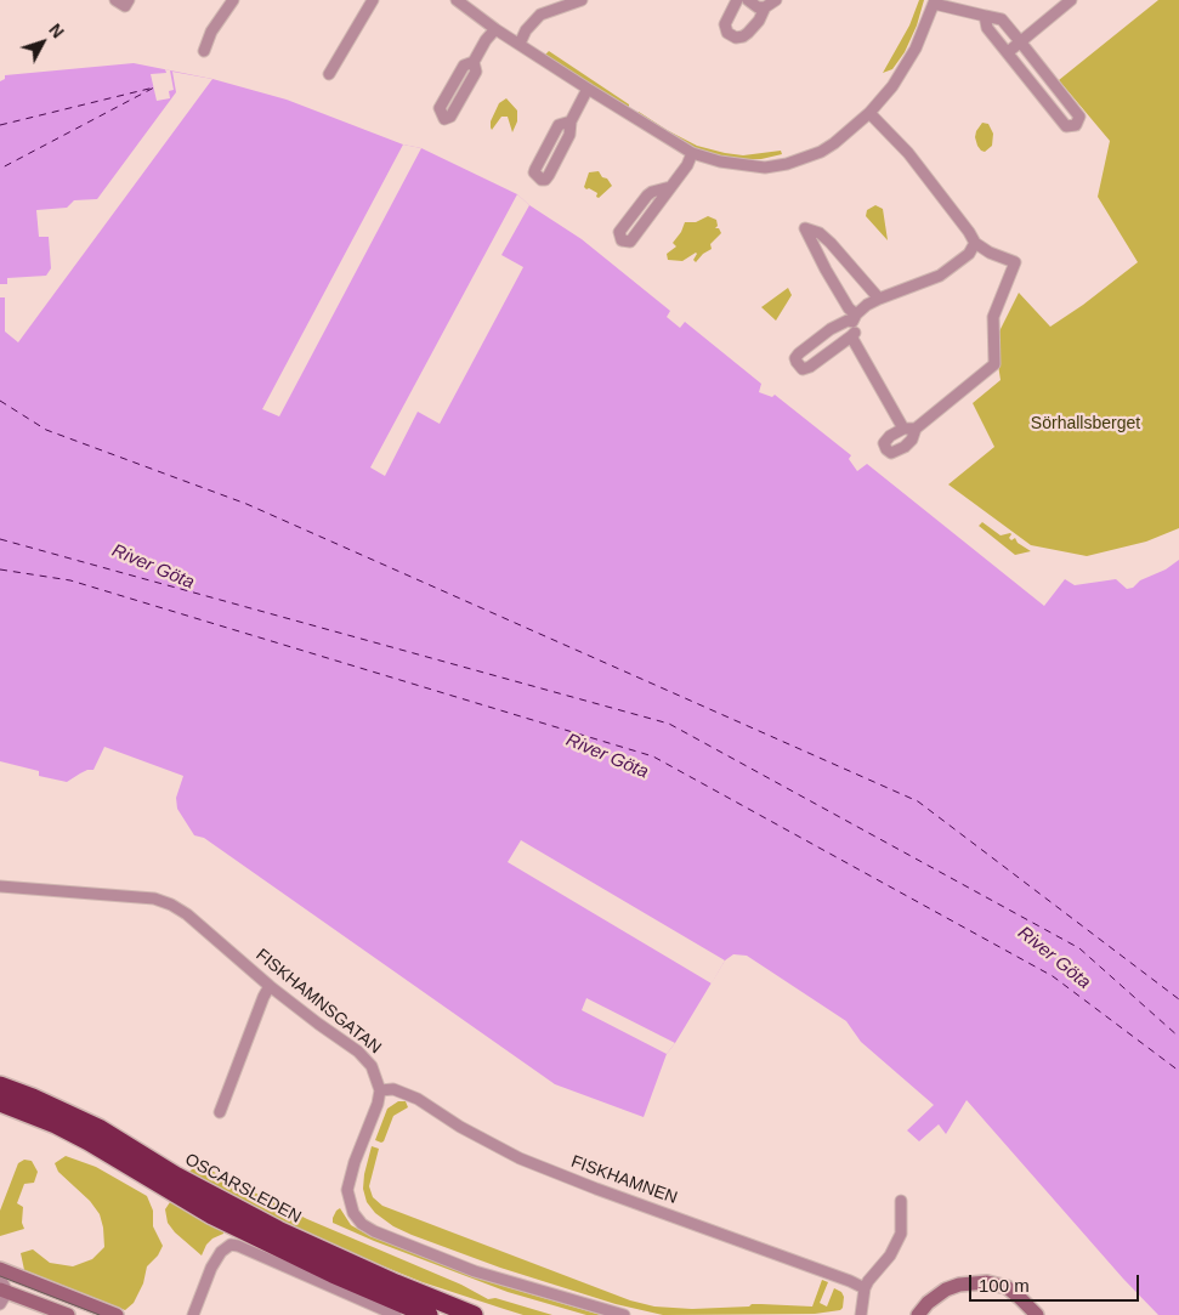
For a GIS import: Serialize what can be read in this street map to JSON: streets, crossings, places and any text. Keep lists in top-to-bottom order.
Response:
{
  "streets": {
    "highway": ["OSCARSLEDEN"],
    "street": ["FISKHAMNSGATAN", "FISKHAMNEN"]
  },
  "crossings": [
    ["FISKHAMNSGATAN", "FISKHAMNEN"]
  ],
  "water": ["River Göta"],
  "parks": ["Sörhallsberget"],
  "scale_bar": "100 m",
  "north": "top right"
}
